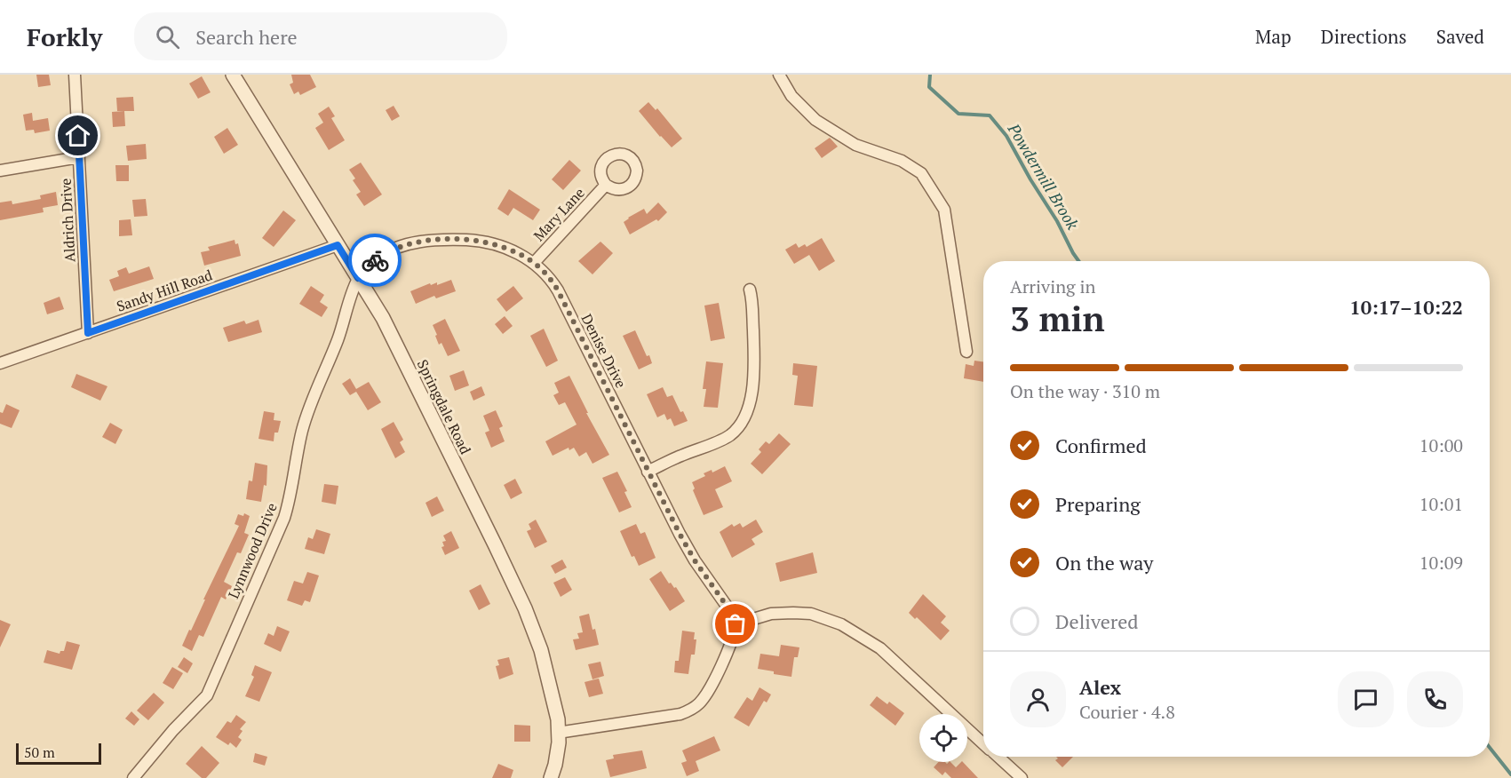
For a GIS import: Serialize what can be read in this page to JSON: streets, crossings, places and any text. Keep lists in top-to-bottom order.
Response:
{
  "streets": {
    "street": [
      "Mary Lane",
      "Aldrich Drive",
      "Sandy Hill Road",
      "Denise Drive",
      "Springdale Road",
      "Lynnwood Drive"
    ]
  },
  "crossings": [
    ["Mary Lane", "Denise Drive"],
    ["Aldrich Drive", "Sandy Hill Road"],
    ["Sandy Hill Road", "Springdale Road"],
    ["Denise Drive", "Springdale Road"],
    ["Denise Drive", "Lynnwood Drive"],
    ["Springdale Road", "Lynnwood Drive"]
  ],
  "water": ["Powdermill Brook"],
  "scale_bar": "50 m",
  "page": {
    "header": "Forkly",
    "search": "Search here",
    "nav": ["Map", "Directions", "Saved"],
    "heading": ["3 min", "Arriving in", "10:17–10:22"],
    "panel": ["Alex", "Courier · 4.8"],
    "bar": "On the way · 310 m",
    "list": [
      ["Confirmed", "10:00"],
      ["Preparing", "10:01"],
      ["On the way", "10:09"],
      "Delivered"
    ],
    "scale": "50 m"
  }
}
